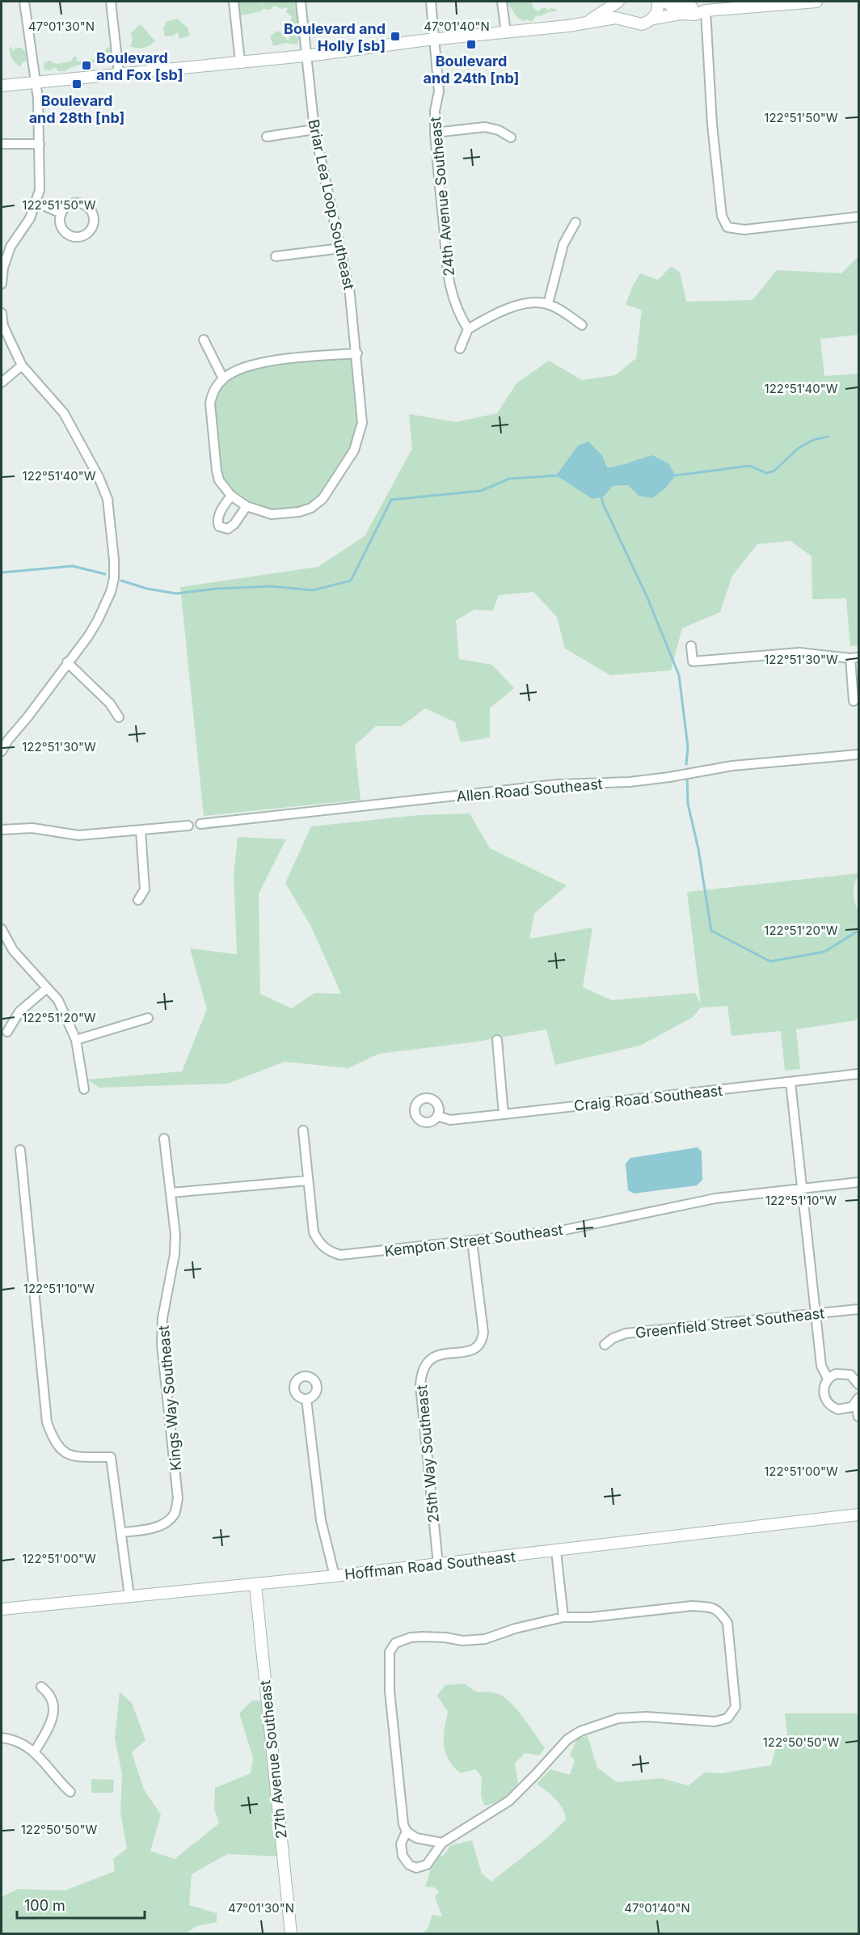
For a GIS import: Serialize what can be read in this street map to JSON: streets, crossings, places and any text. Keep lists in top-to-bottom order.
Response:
{
  "streets": {
    "street": [
      "24th Avenue Southeast",
      "Briar Lea Loop Southeast",
      "Allen Road Southeast",
      "Craig Road Southeast",
      "Kempton Street Southeast",
      "Greenfield Street Southeast",
      "Kings Way Southeast",
      "25th Way Southeast",
      "Hoffman Road Southeast",
      "27th Avenue Southeast"
    ]
  },
  "crossings": [
    ["Kempton Street Southeast", "25th Way Southeast"],
    ["25th Way Southeast", "Hoffman Road Southeast"],
    ["Hoffman Road Southeast", "27th Avenue Southeast"]
  ],
  "places": {
    "transit": [
      "Boulevard and Holly [sb]",
      "Boulevard and 24th [nb]",
      "Boulevard and Fox [sb]",
      "Boulevard and 28th [nb]"
    ]
  },
  "scale_bar": "100 m",
  "coordinates": [
    "47°01'30\"N",
    "47°01'40\"N",
    "122°51'50\"W",
    "122°51'40\"W",
    "122°51'30\"W",
    "122°51'20\"W",
    "122°51'10\"W",
    "122°51'00\"W",
    "122°50'50\"W"
  ]
}
